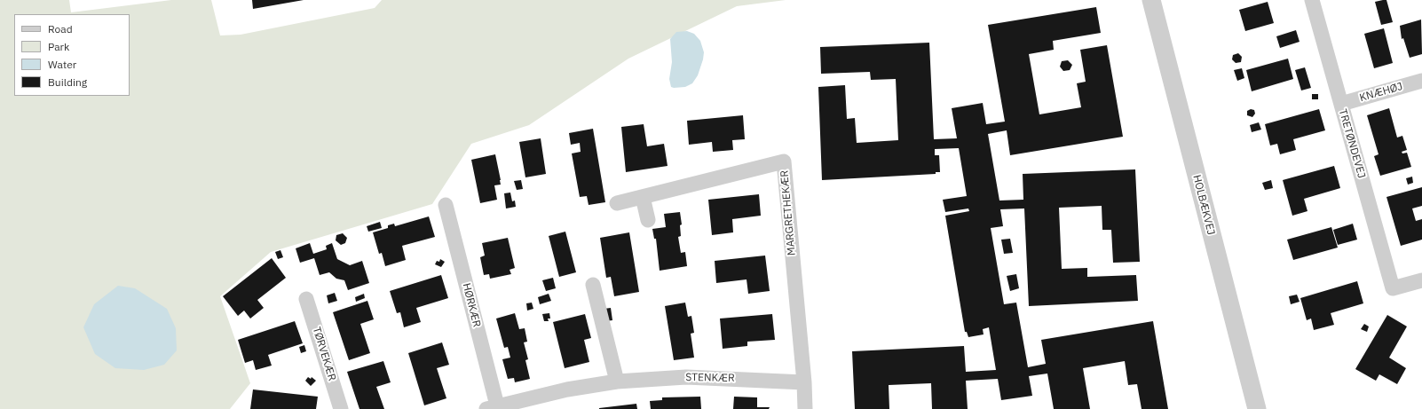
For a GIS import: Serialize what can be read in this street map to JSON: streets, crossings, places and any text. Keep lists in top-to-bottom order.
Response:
{
  "streets": {
    "street": [
      "KNÆHØJ",
      "TRETØNDEVEJ",
      "HOLBÆKVEJ",
      "MARGRETHEKÆR",
      "HØRKÆR",
      "TØRVEKÆR",
      "STENKÆR"
    ]
  },
  "crossings": [
    ["KNÆHØJ", "TRETØNDEVEJ"],
    ["MARGRETHEKÆR", "STENKÆR"],
    ["HØRKÆR", "STENKÆR"]
  ],
  "legend": [
    "Road",
    "Park",
    "Water",
    "Building"
  ]
}
